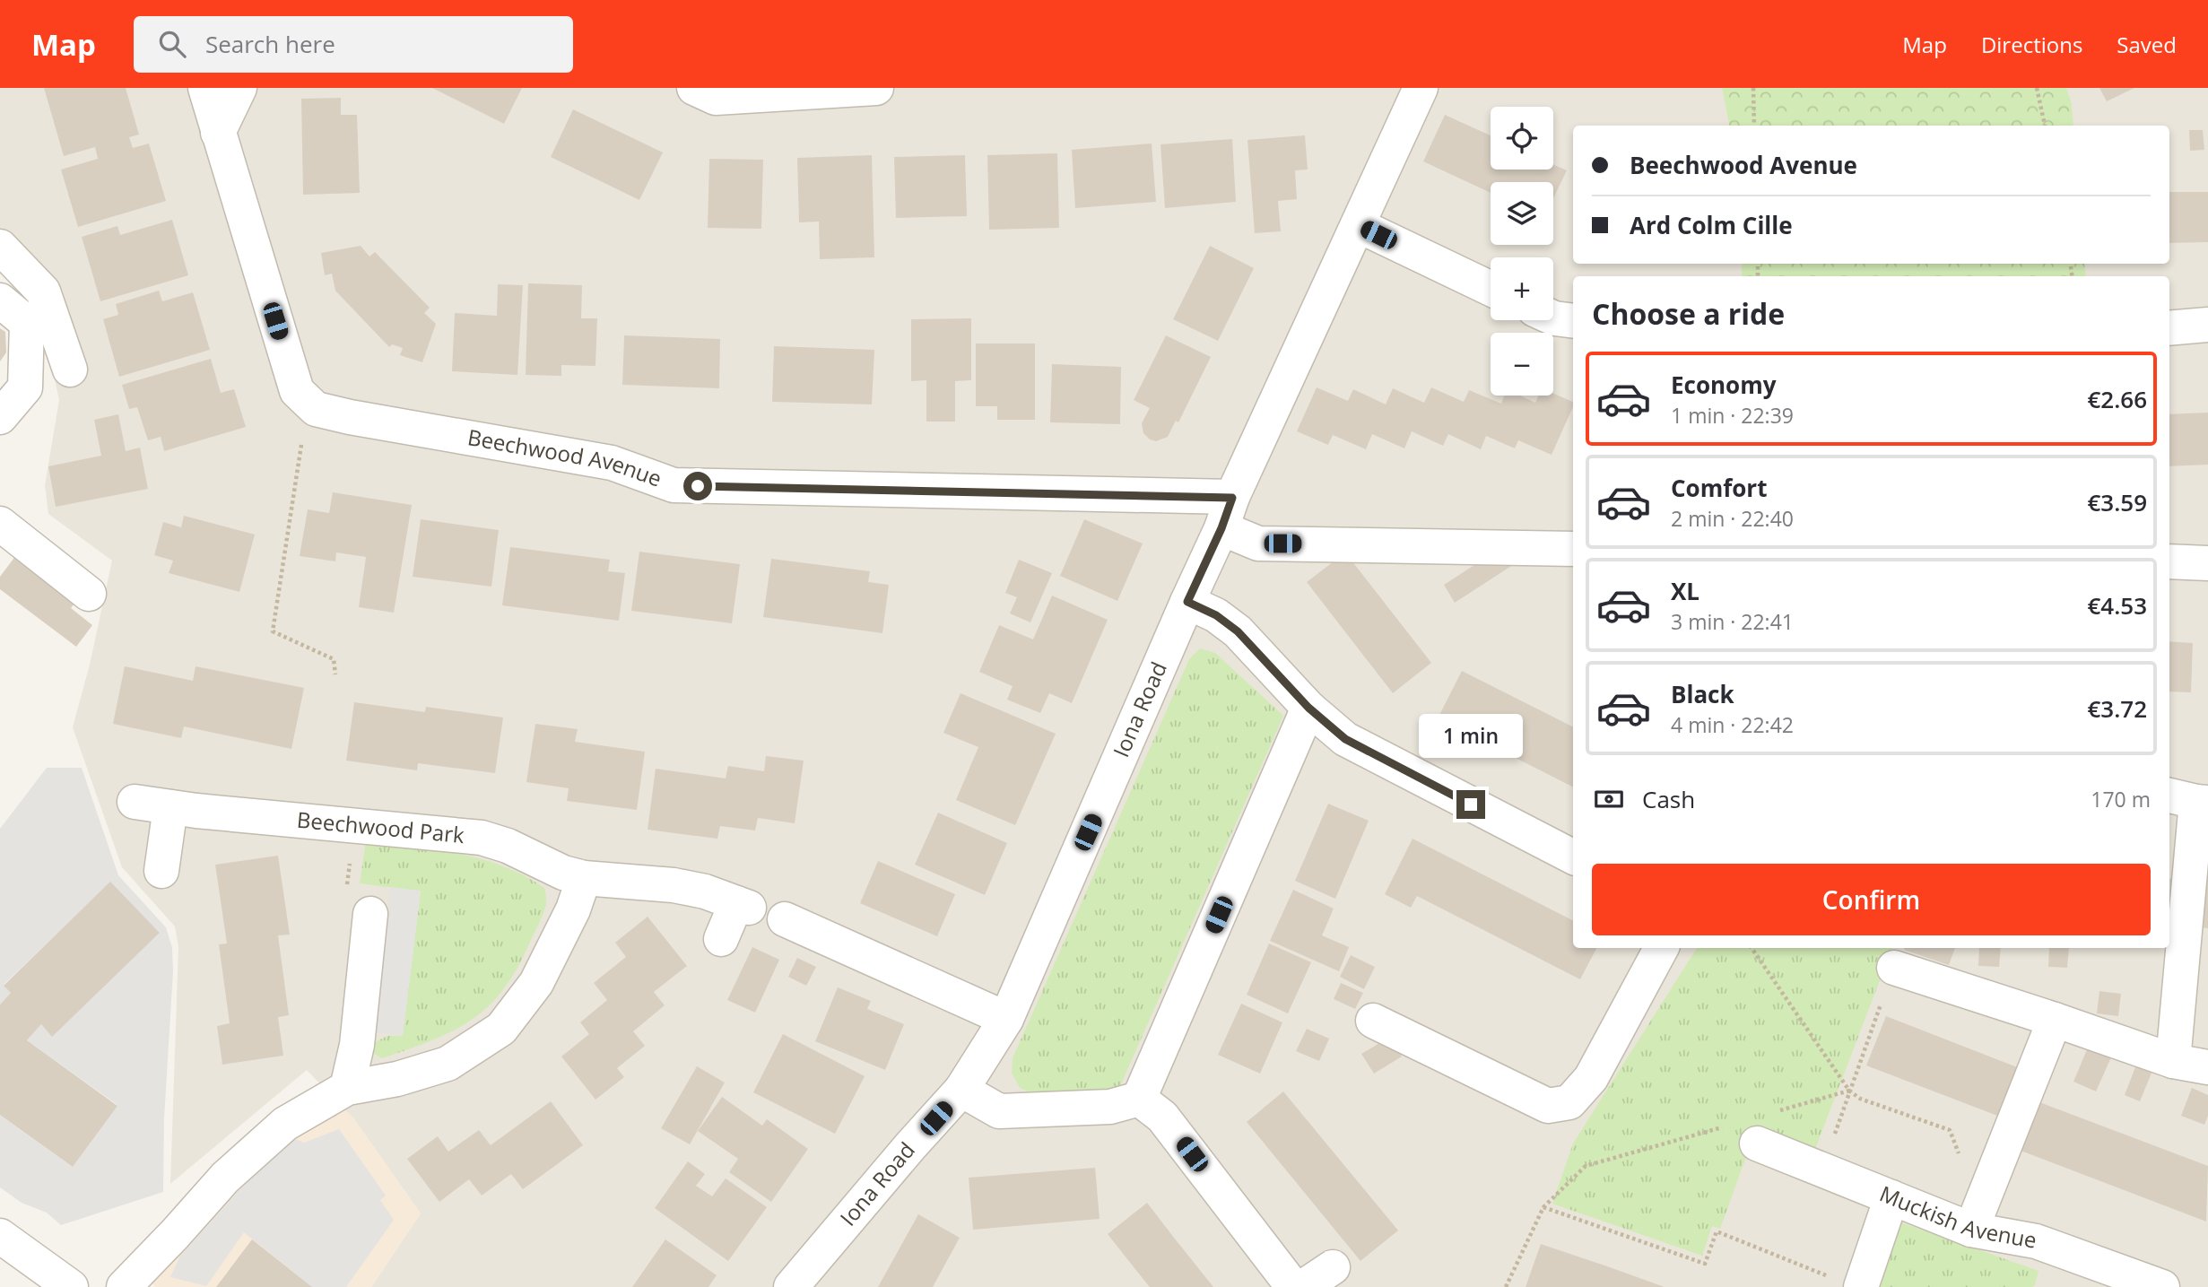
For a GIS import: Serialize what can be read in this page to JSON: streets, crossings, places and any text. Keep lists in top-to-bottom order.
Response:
{
  "streets": {
    "street": [
      "Beechwood Avenue",
      "Iona Road",
      "Beechwood Park",
      "Muckish Avenue"
    ]
  },
  "crossings": [
    ["Beechwood Avenue", "Iona Road"]
  ],
  "page": {
    "header": "Map",
    "search": "Search here",
    "nav": ["Map", "Directions", "Saved"],
    "map_buttons": ["+", "−"],
    "banner": ["Beechwood Avenue", "Ard Colm Cille"],
    "heading": "Choose a ride",
    "list": [
      {
        "name": "Economy",
        "note": "1 min · 22:39",
        "value": "€2.66"
      },
      {
        "name": "Comfort",
        "note": "2 min · 22:40",
        "value": "€3.59"
      },
      {
        "name": "XL",
        "note": "3 min · 22:41",
        "value": "€4.53"
      },
      {
        "name": "Black",
        "note": "4 min · 22:42",
        "value": "€3.72"
      }
    ],
    "bubble": "1 min",
    "pay": ["Cash", "170 m"],
    "buttons": "Confirm"
  }
}
